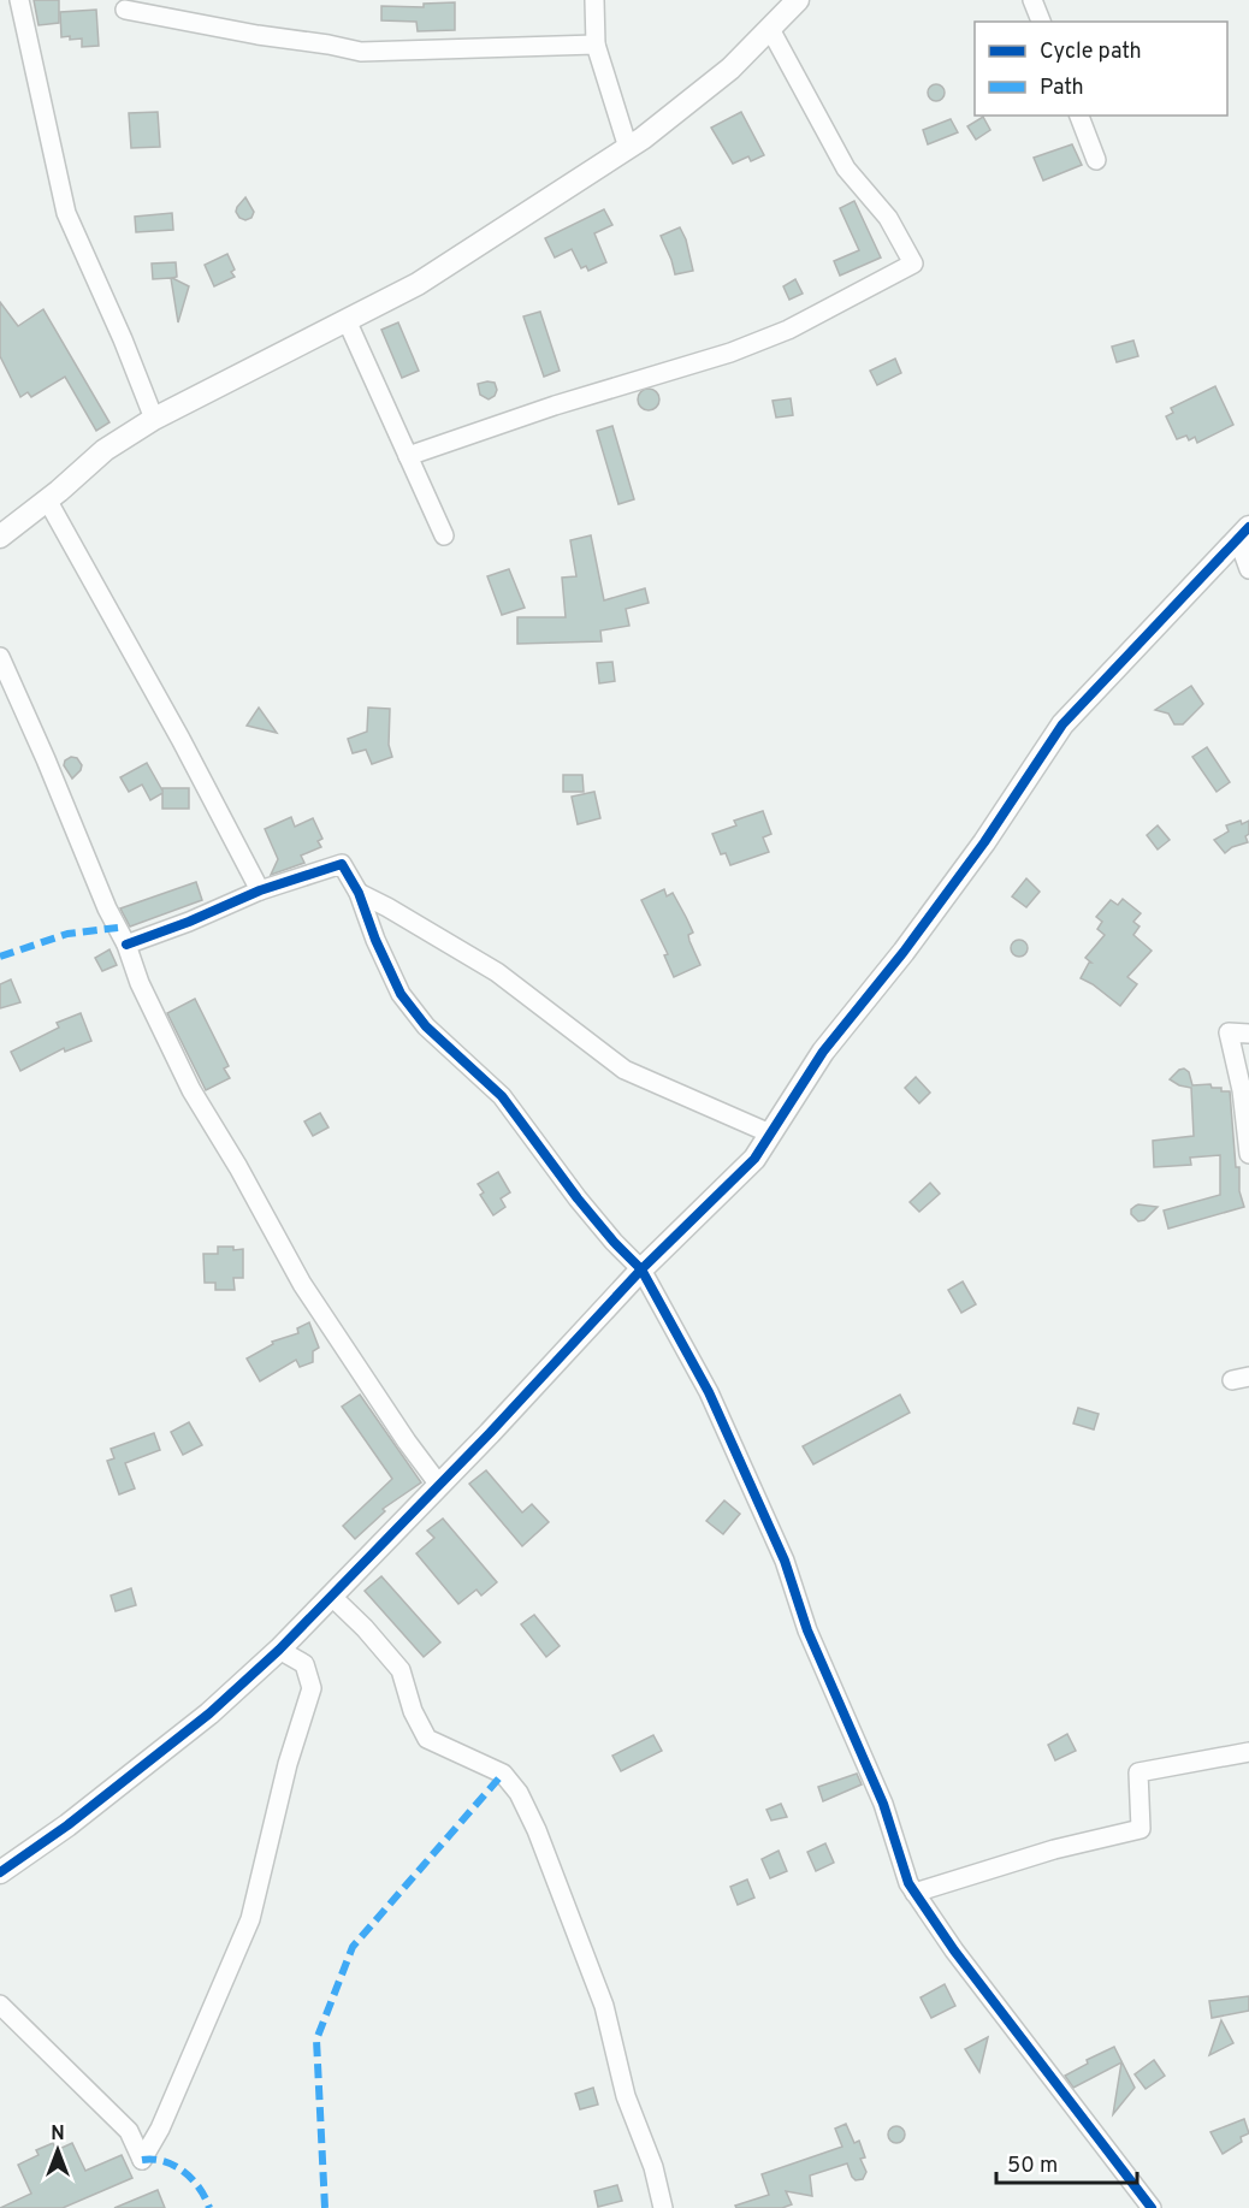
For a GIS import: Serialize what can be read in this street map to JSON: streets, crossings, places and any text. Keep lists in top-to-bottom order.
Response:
{
  "legend": ["Cycle path", "Path"],
  "scale_bar": "50 m",
  "north": "top"
}
